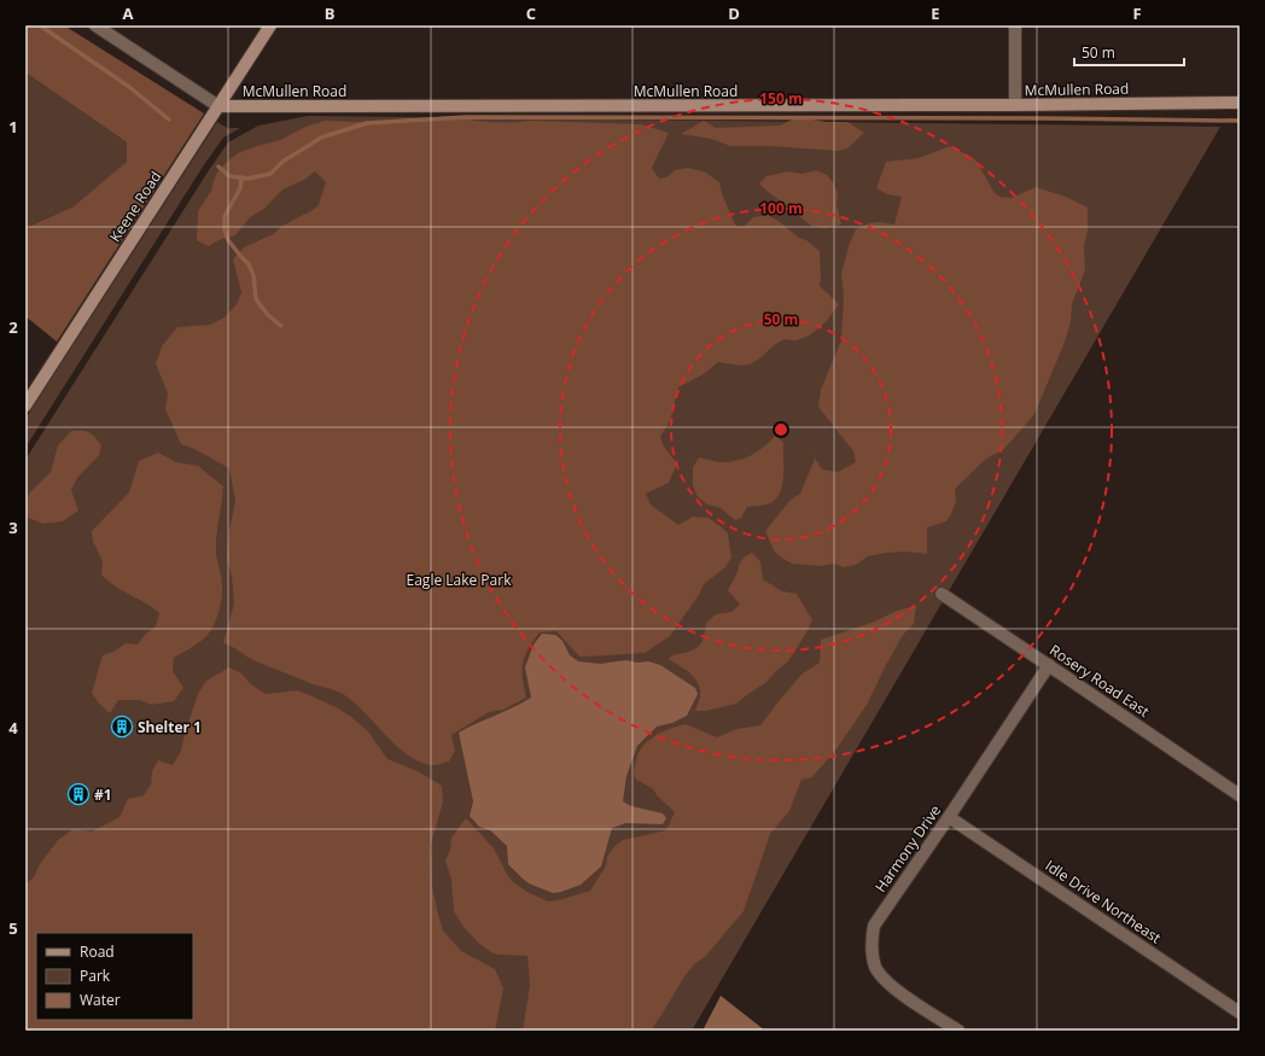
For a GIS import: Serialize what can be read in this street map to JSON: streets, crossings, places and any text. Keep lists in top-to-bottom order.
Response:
{
  "streets": {
    "street": [
      "McMullen Road",
      "Keene Road",
      "Rosery Road East",
      "Harmony Drive",
      "Idle Drive Northeast"
    ]
  },
  "crossings": [
    ["McMullen Road", "Keene Road"],
    ["Rosery Road East", "Harmony Drive"],
    ["Harmony Drive", "Idle Drive Northeast"]
  ],
  "parks": ["Eagle Lake Park"],
  "places": {
    "building": ["Shelter 1", "#1"]
  },
  "legend": ["Road", "Park", "Water"],
  "scale_bar": "50 m",
  "grid": {
    "columns": [
      "A",
      "B",
      "C",
      "D",
      "E",
      "F"
    ],
    "rows": [
      "1",
      "2",
      "3",
      "4",
      "5"
    ]
  },
  "rings": ["150 m", "100 m", "50 m"]
}
